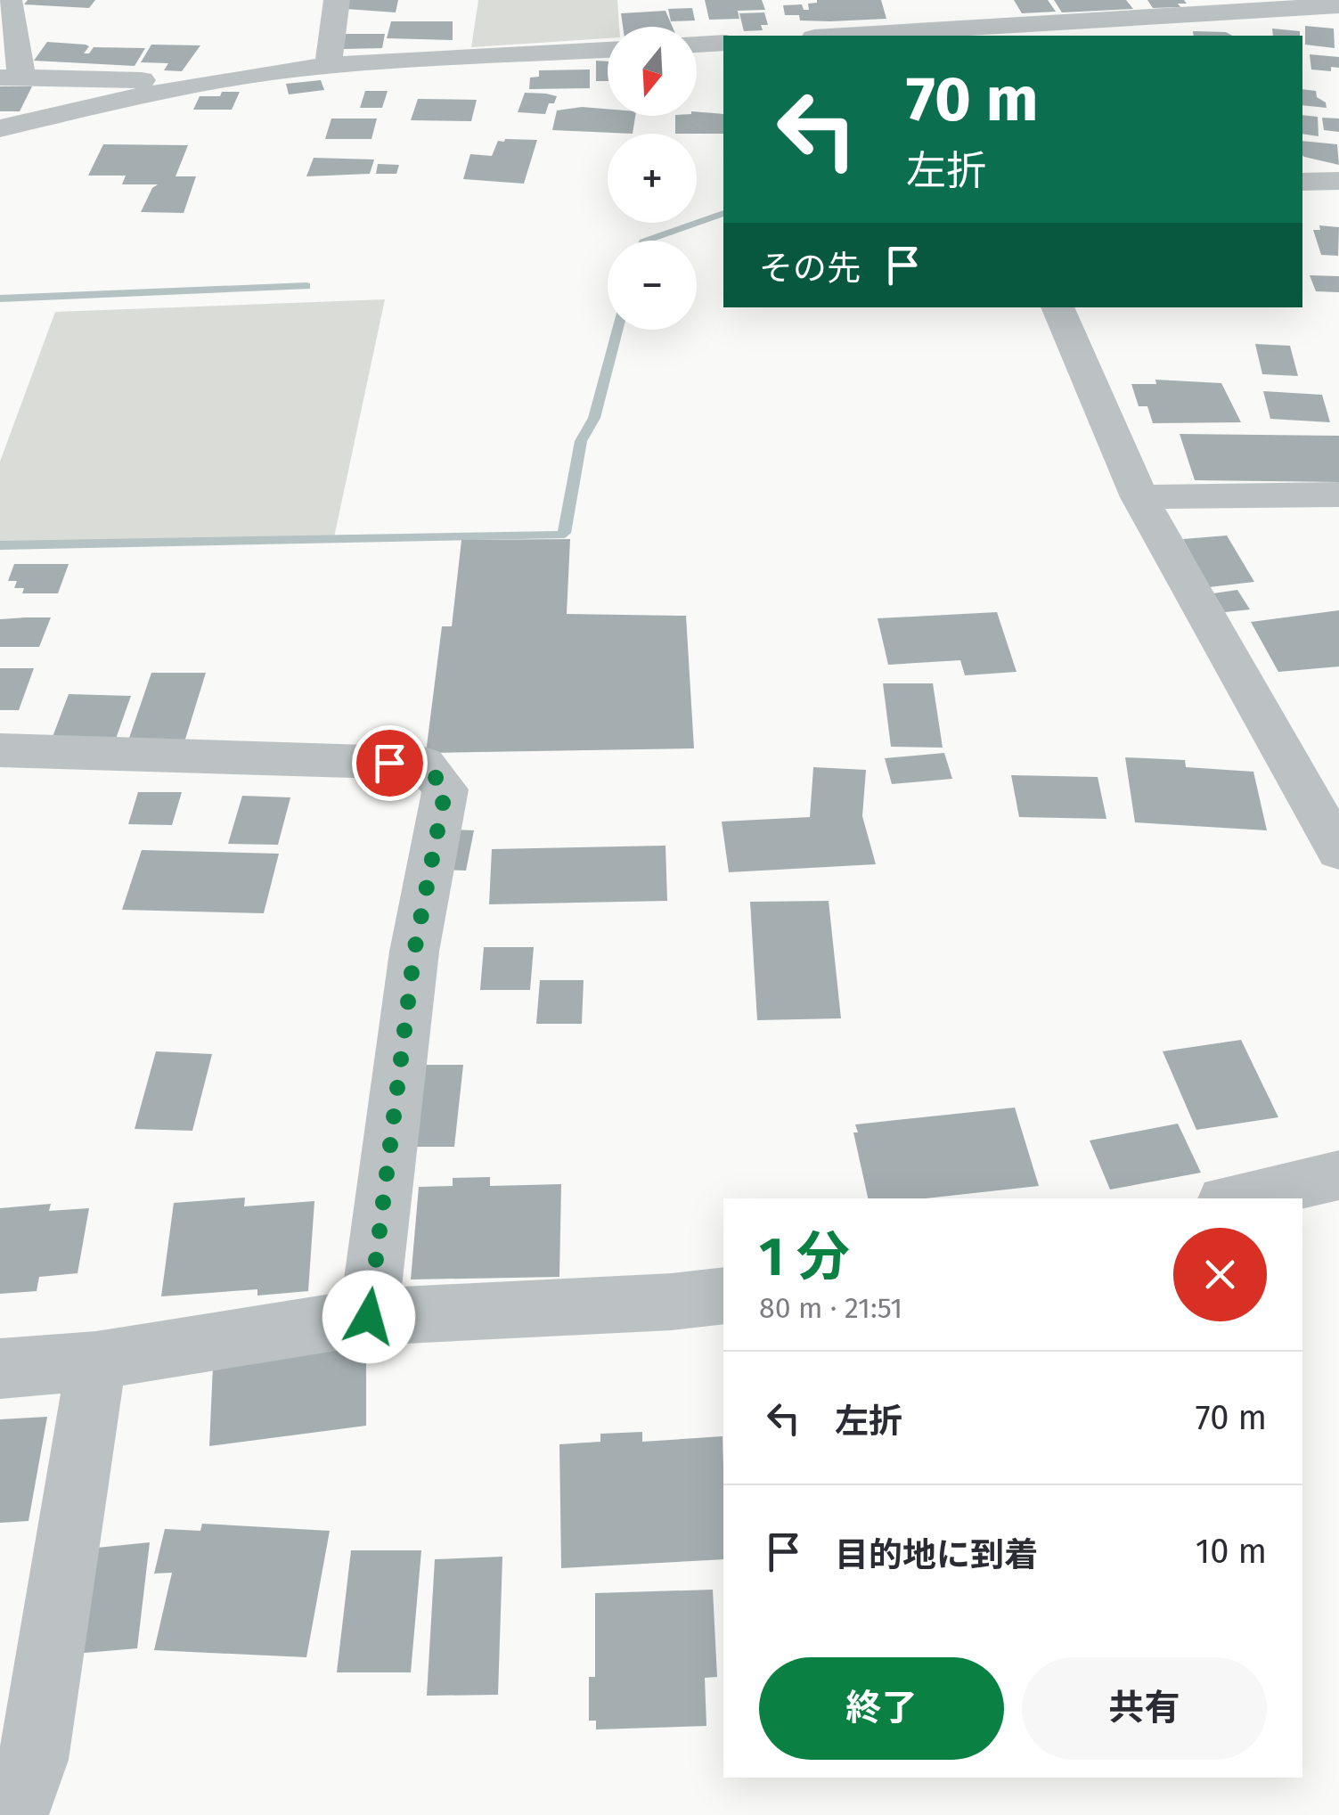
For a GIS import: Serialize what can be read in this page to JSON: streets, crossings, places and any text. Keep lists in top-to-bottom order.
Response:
{
  "north": "bottom",
  "page": {
    "map_buttons": ["+", "−"],
    "turn": ["70 m", "左折"],
    "then": "その先",
    "heading": ["1 分", "80 m · 21:51"],
    "list": [
      {
        "name": "左折",
        "value": "70 m"
      },
      {
        "name": "目的地に到着",
        "value": "10 m"
      }
    ],
    "buttons": ["終了", "共有"]
  }
}
